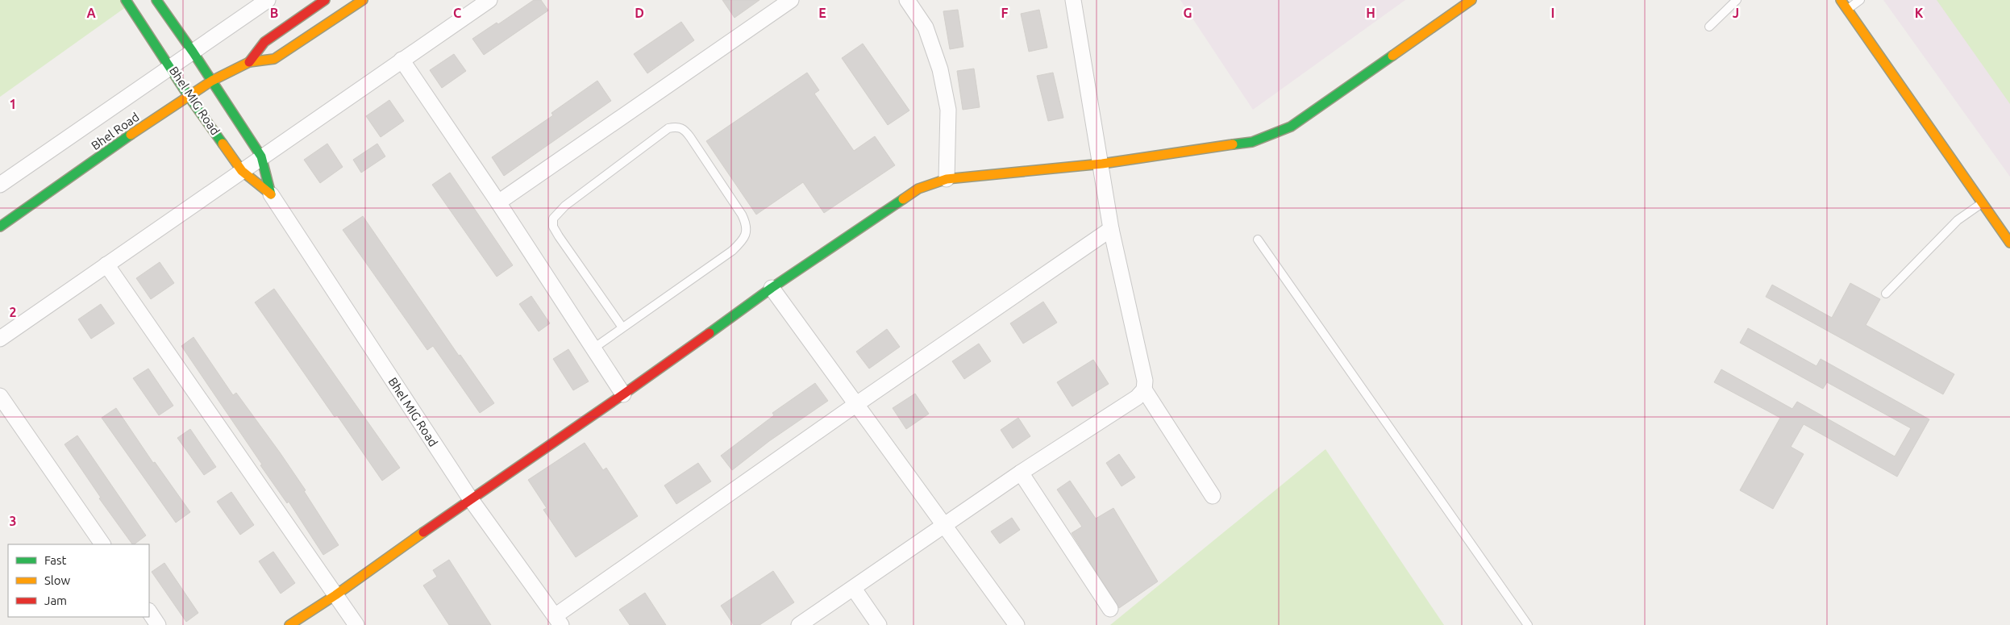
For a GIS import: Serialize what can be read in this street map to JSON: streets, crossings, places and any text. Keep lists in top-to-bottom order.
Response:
{
  "streets": {
    "street": ["Bhel MIG Road", "Bhel Road"]
  },
  "crossings": [
    ["Bhel MIG Road", "Bhel Road"]
  ],
  "legend": ["Fast", "Slow", "Jam"],
  "grid": {
    "columns": [
      "A",
      "B",
      "C",
      "D",
      "E",
      "F",
      "G",
      "H",
      "I",
      "J",
      "K"
    ],
    "rows": ["1", "2", "3"]
  }
}
